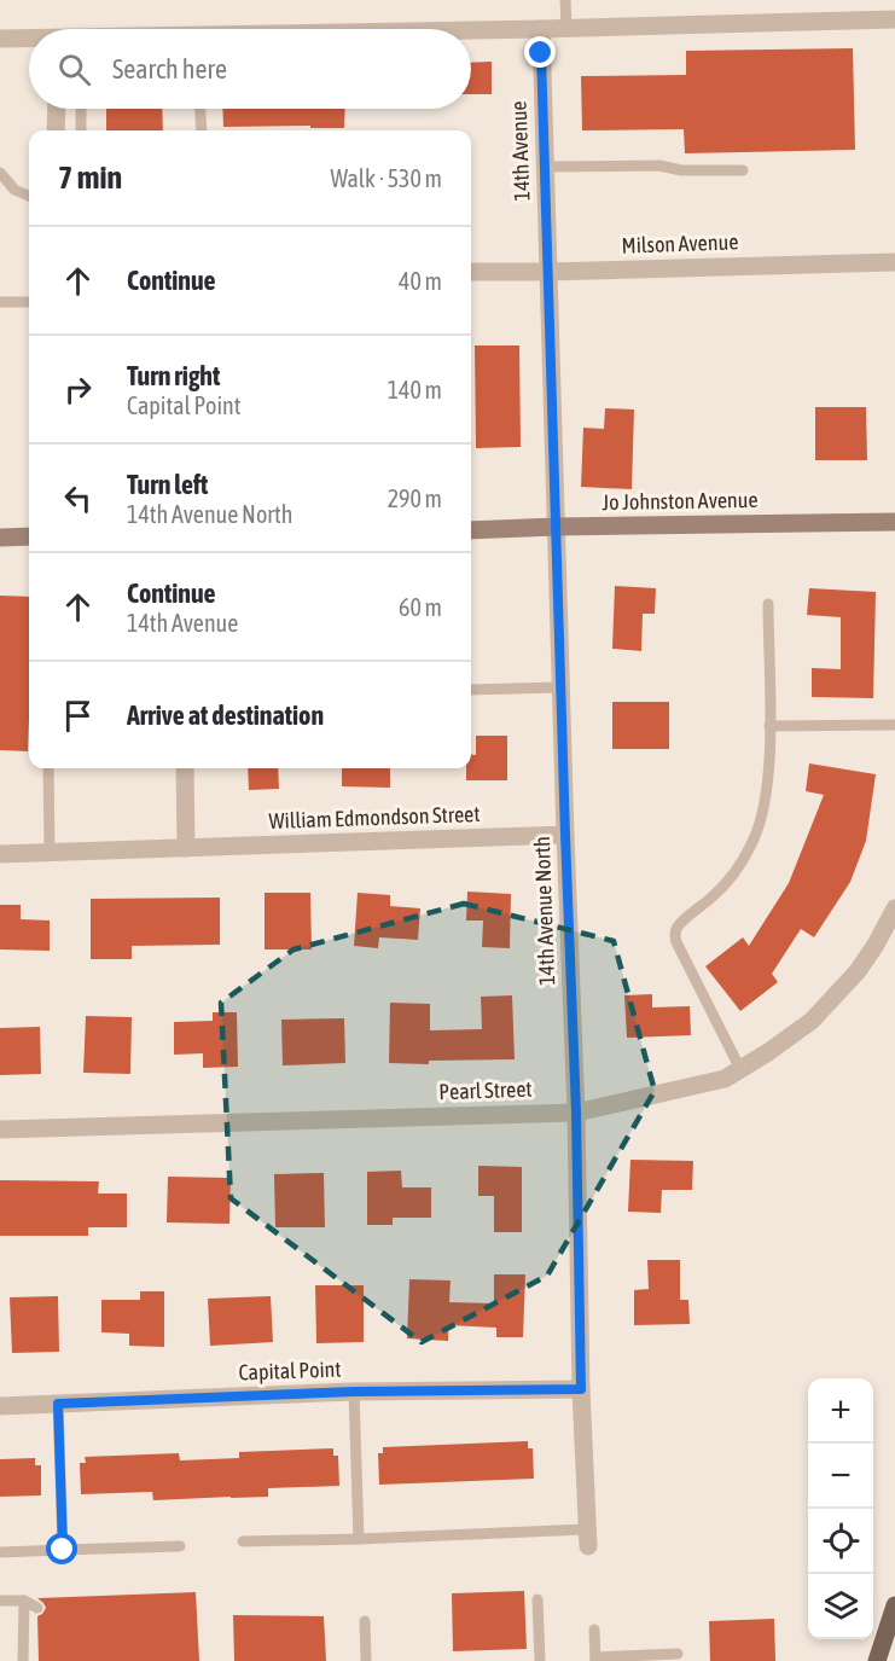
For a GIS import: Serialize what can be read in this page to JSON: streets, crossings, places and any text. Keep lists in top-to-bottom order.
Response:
{
  "streets": {
    "street": [
      "14th Avenue",
      "Milson Avenue",
      "Jo Johnston Avenue",
      "William Edmondson Street",
      "14th Avenue North",
      "Pearl Street",
      "Capital Point"
    ]
  },
  "crossings": [
    ["14th Avenue", "Milson Avenue"],
    ["14th Avenue", "14th Avenue North"],
    ["Milson Avenue", "14th Avenue North"],
    ["Jo Johnston Avenue", "14th Avenue North"],
    ["William Edmondson Street", "14th Avenue North"],
    ["14th Avenue North", "Pearl Street"],
    ["14th Avenue North", "Capital Point"]
  ],
  "page": {
    "search": "Search here",
    "heading": ["7 min", "Walk · 530 m"],
    "list": [
      ["Continue", "40 m"],
      ["Turn right", "Capital Point", "140 m"],
      ["Turn left", "14th Avenue North", "290 m"],
      ["Continue", "14th Avenue", "60 m"],
      "Arrive at destination"
    ],
    "map_buttons": ["+", "−"]
  }
}
